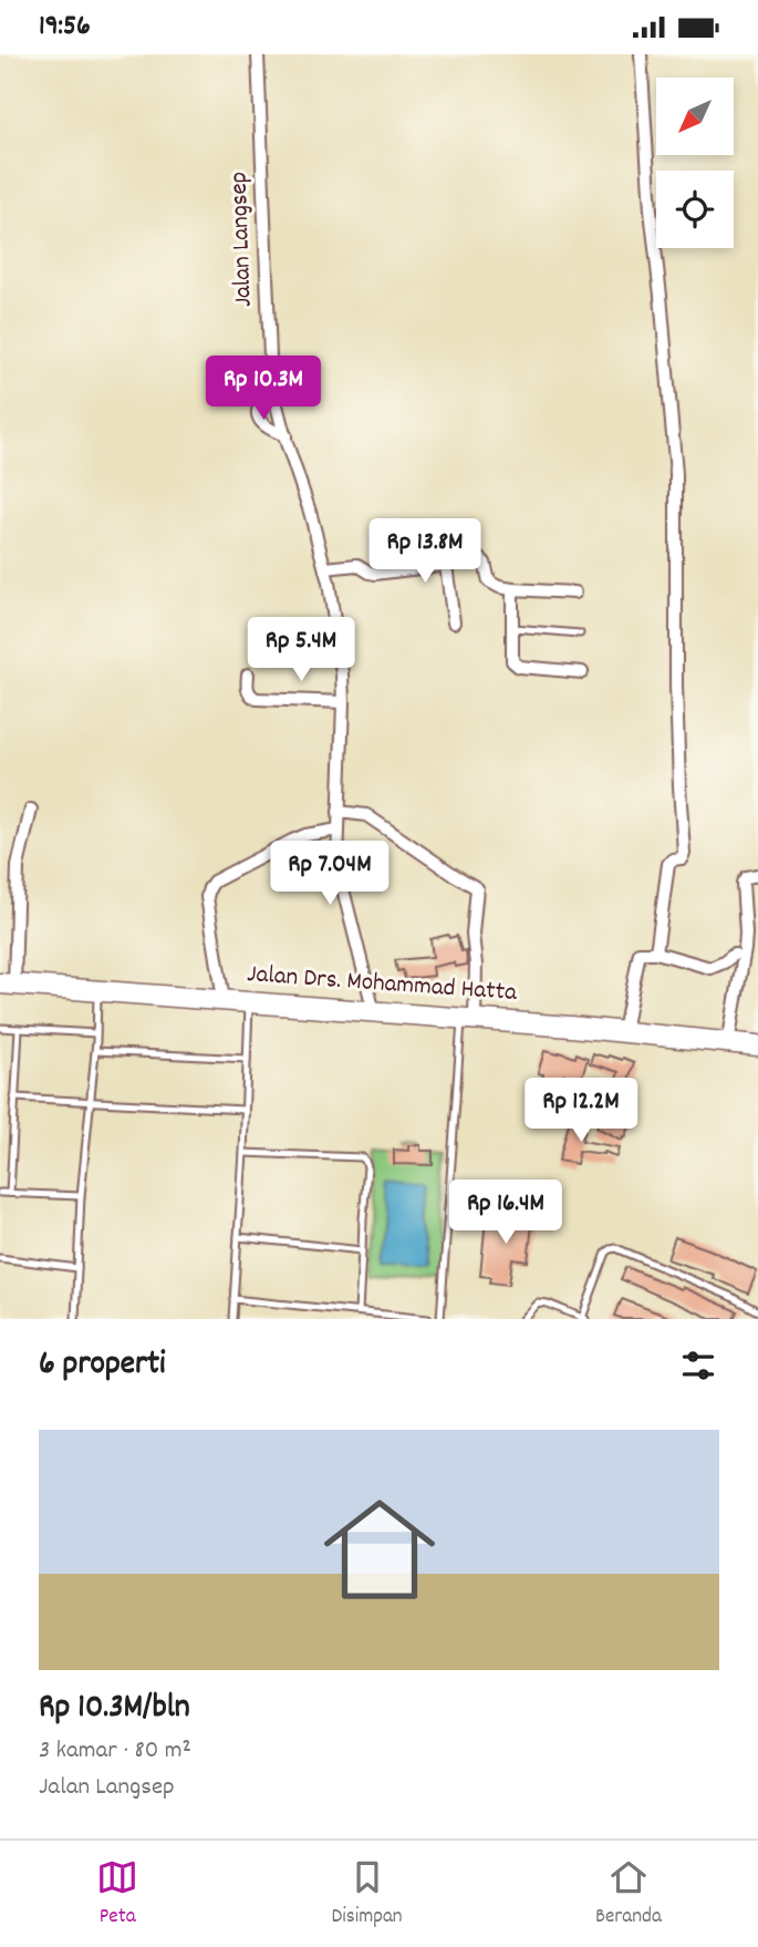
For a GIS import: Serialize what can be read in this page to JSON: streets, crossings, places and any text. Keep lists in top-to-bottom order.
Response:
{
  "streets": {
    "main road": ["Jalan Drs. Mohammad Hatta"],
    "street": ["Jalan Langsep"]
  },
  "crossings": [
    ["Jalan Langsep", "Jalan Drs. Mohammad Hatta"]
  ],
  "north": "bottom left",
  "page": {
    "status": "19:56",
    "price": [
      "Rp 10.3M",
      "Rp 13.8M",
      "Rp 5.4M",
      "Rp 7.04M",
      "Rp 12.2M",
      "Rp 16.4M"
    ],
    "heading": "6 properti",
    "list": [
      {
        "name": "Rp 10.3M/bln",
        "note": "3 kamar · 80 m² · Jalan Langsep"
      }
    ],
    "tabs": ["Peta", "Disimpan", "Beranda"]
  }
}
